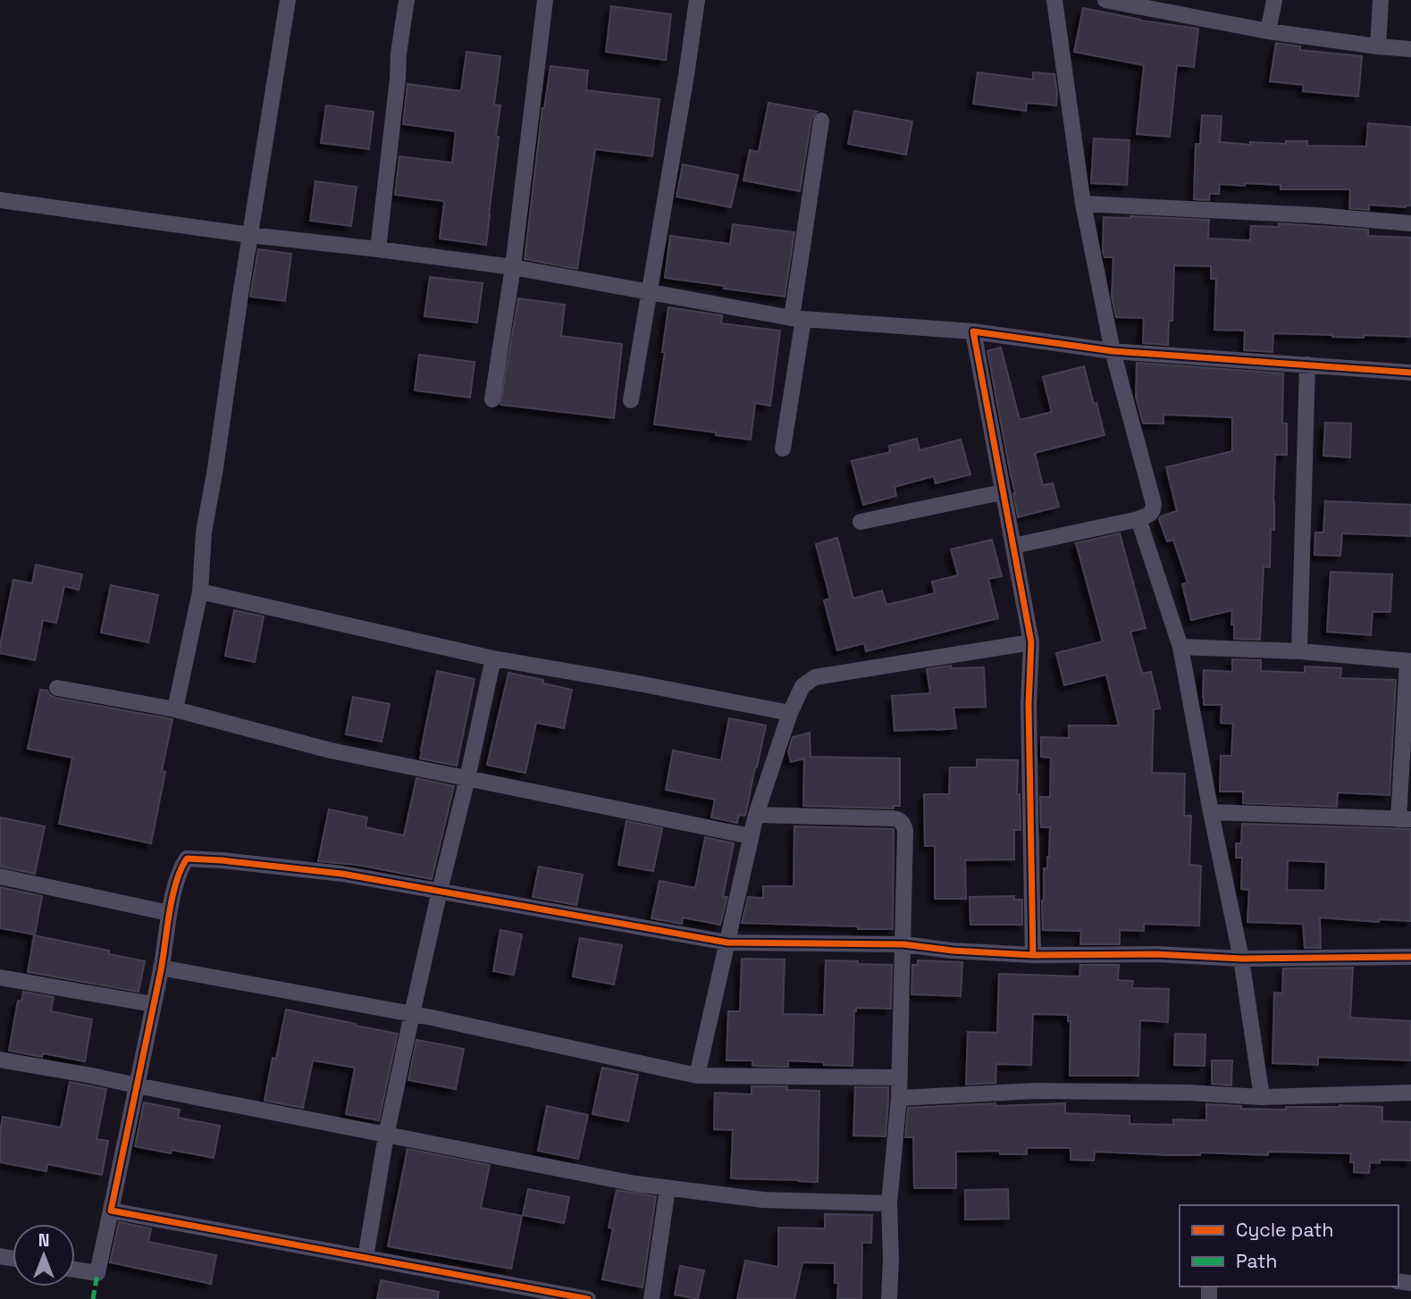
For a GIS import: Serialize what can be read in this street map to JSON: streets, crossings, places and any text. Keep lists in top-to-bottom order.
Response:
{
  "legend": ["Cycle path", "Path"],
  "north": "top"
}
